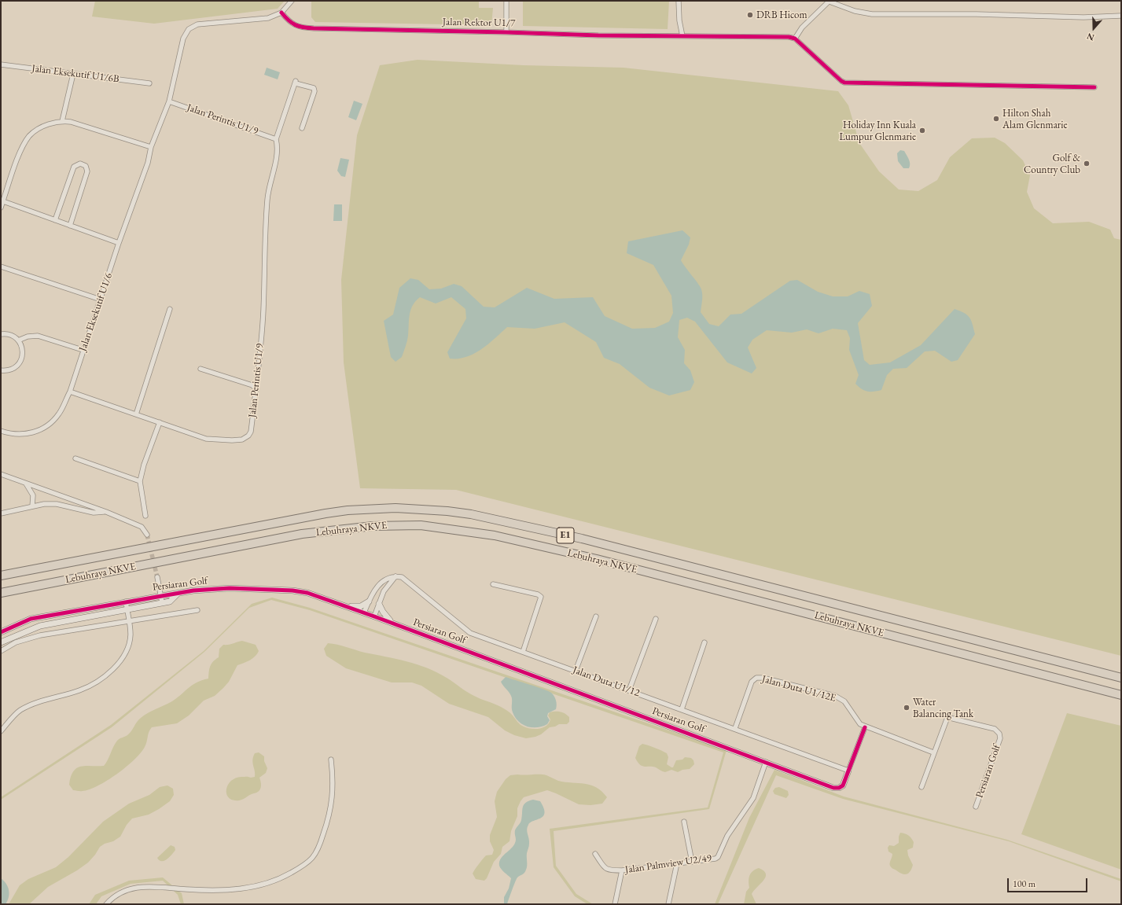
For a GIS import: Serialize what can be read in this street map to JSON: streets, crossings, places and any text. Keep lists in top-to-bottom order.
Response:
{
  "streets": {
    "highway": ["Lebuhraya NKVE", "E1"],
    "street": [
      "Jalan Rektor U1/7",
      "Jalan Eksekutif U1/6B",
      "Jalan Perintis U1/9",
      "Jalan Eksekutif U1/6",
      "Persiaran Golf",
      "Jalan Duta U1/12",
      "Jalan Duta U1/12E",
      "Jalan Palmview U2/49"
    ]
  },
  "crossings": [
    ["Jalan Rektor U1/7", "Jalan Eksekutif U1/6"],
    ["Jalan Perintis U1/9", "Jalan Eksekutif U1/6"],
    ["Persiaran Golf", "Jalan Duta U1/12"],
    ["Persiaran Golf", "Jalan Palmview U2/49"],
    ["Jalan Duta U1/12", "Jalan Duta U1/12E"]
  ],
  "places": [
    "DRB Hicom",
    "Hilton Shah Alam Glenmarie",
    "Holiday Inn Kuala Lumpur Glenmarie",
    "Golf & Country Club",
    "Water Balancing Tank"
  ],
  "scale_bar": "100 m",
  "north": "bottom"
}
